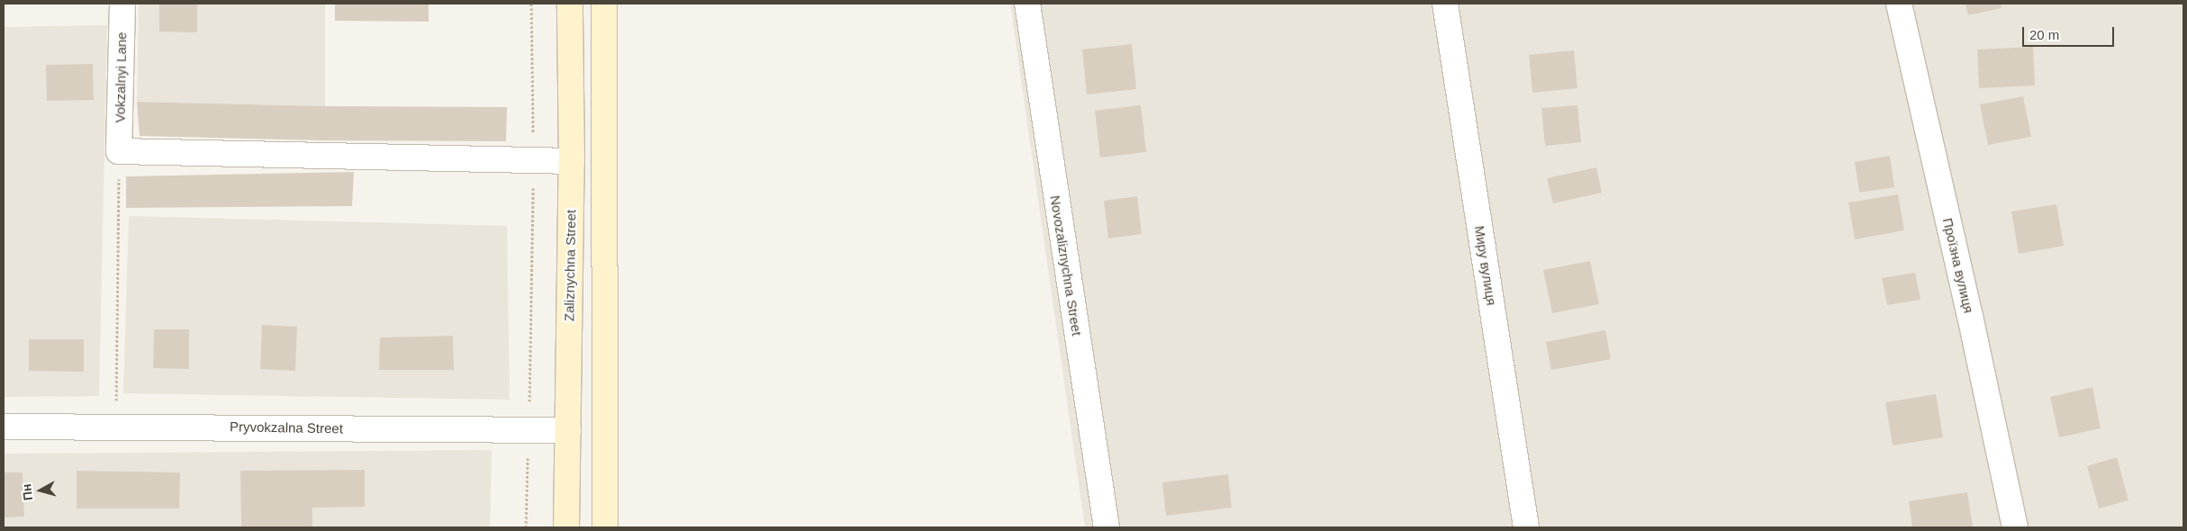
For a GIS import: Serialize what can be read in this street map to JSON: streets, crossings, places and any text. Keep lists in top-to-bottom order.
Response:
{
  "streets": {
    "main road": ["Zaliznychna Street"],
    "street": [
      "Vokzalnyi Lane",
      "Novozaliznychna Street",
      "Миру вулиця",
      "Проїзна вулиця",
      "Pryvokzalna Street"
    ]
  },
  "crossings": [
    ["Zaliznychna Street", "Pryvokzalna Street"]
  ],
  "scale_bar": "20 m",
  "north": "left"
}
